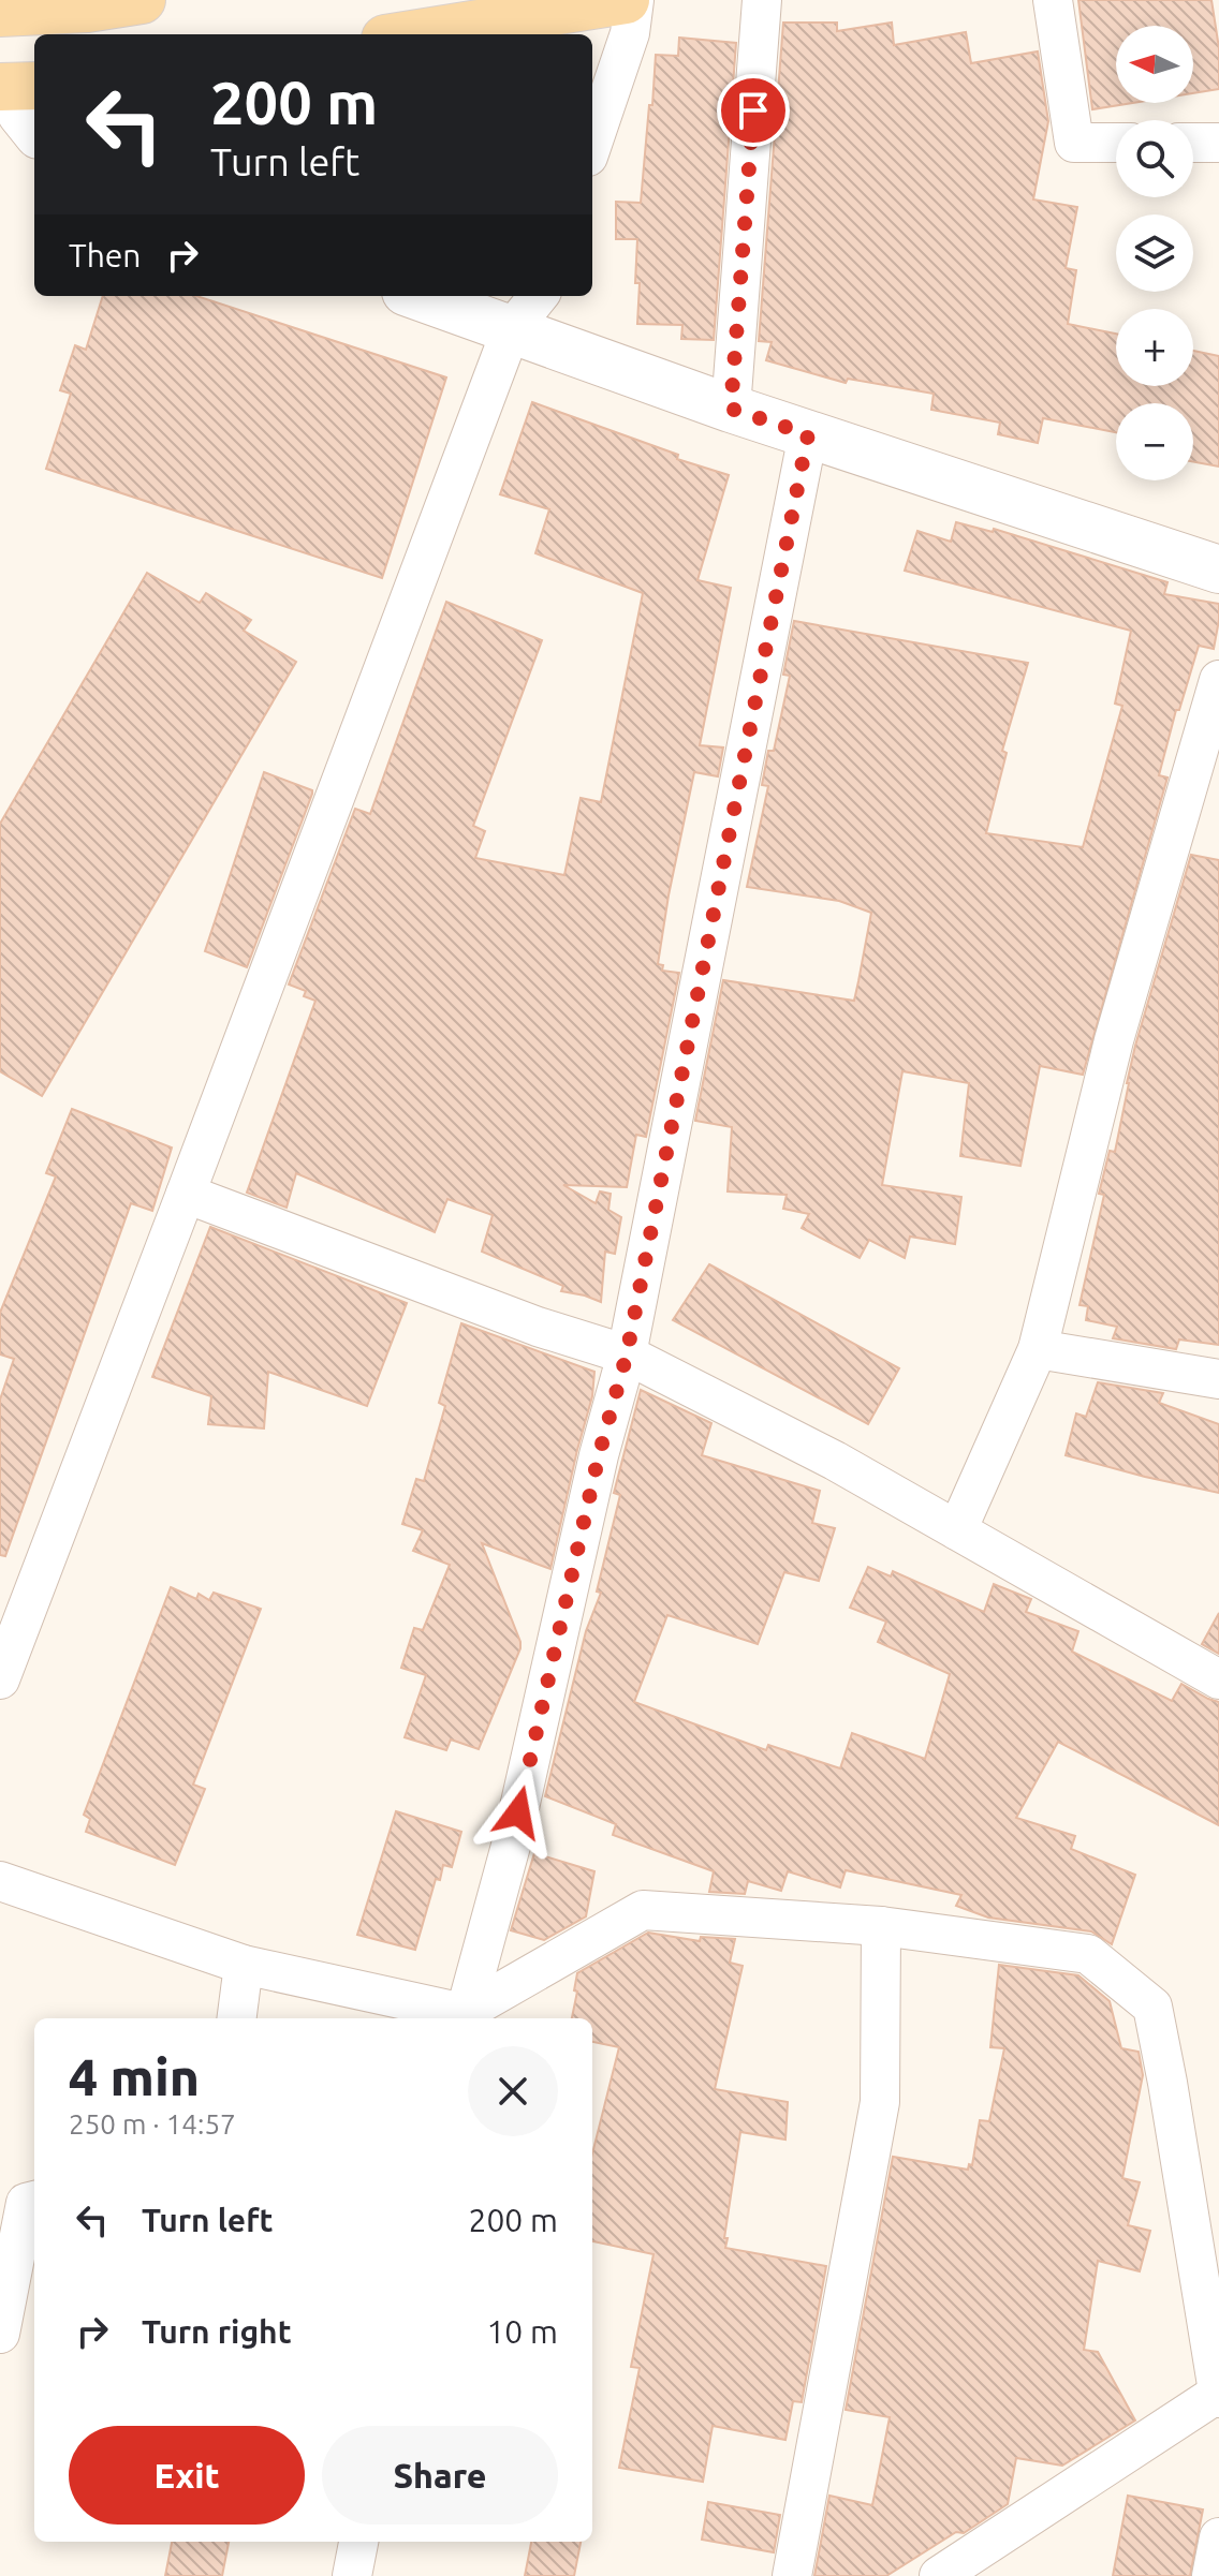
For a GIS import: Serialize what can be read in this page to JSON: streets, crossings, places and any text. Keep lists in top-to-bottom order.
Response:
{
  "north": "left",
  "page": {
    "map_buttons": ["+", "−"],
    "turn": ["200 m", "Turn left"],
    "then": "Then",
    "heading": ["4 min", "250 m · 14:57"],
    "list": [
      {
        "name": "Turn left",
        "value": "200 m"
      },
      {
        "name": "Turn right",
        "value": "10 m"
      }
    ],
    "buttons": ["Exit", "Share"]
  }
}
